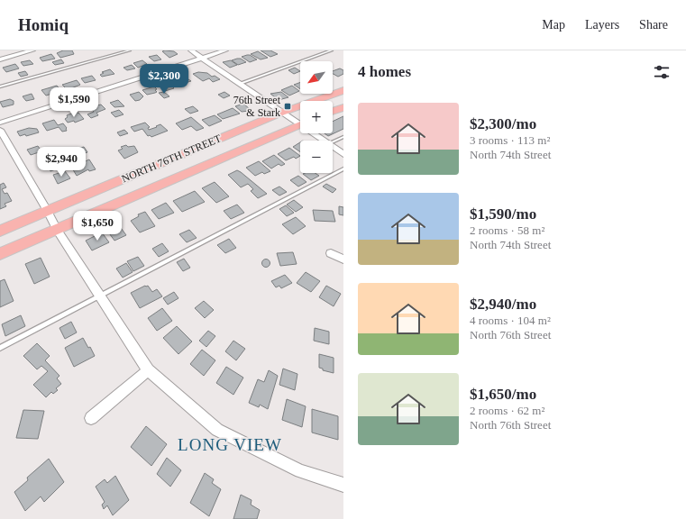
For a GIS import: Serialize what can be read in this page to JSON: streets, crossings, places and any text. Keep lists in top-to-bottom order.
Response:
{
  "streets": {
    "main road": ["NORTH 76TH STREET"]
  },
  "districts": ["LONG VIEW"],
  "places": {
    "transit": ["76th Street & Stark"]
  },
  "north": "bottom left",
  "page": {
    "header": "Homiq",
    "nav": ["Map", "Layers", "Share"],
    "heading": "4 homes",
    "map_buttons": ["+", "−"],
    "price": [
      "$2,300",
      "$1,590",
      "$2,940",
      "$1,650"
    ],
    "list": [
      {
        "name": "$2,300/mo",
        "note": "3 rooms · 113 m² · North 74th Street"
      },
      {
        "name": "$1,590/mo",
        "note": "2 rooms · 58 m² · North 74th Street"
      },
      {
        "name": "$2,940/mo",
        "note": "4 rooms · 104 m² · North 76th Street"
      },
      {
        "name": "$1,650/mo",
        "note": "2 rooms · 62 m² · North 76th Street"
      }
    ]
  }
}
